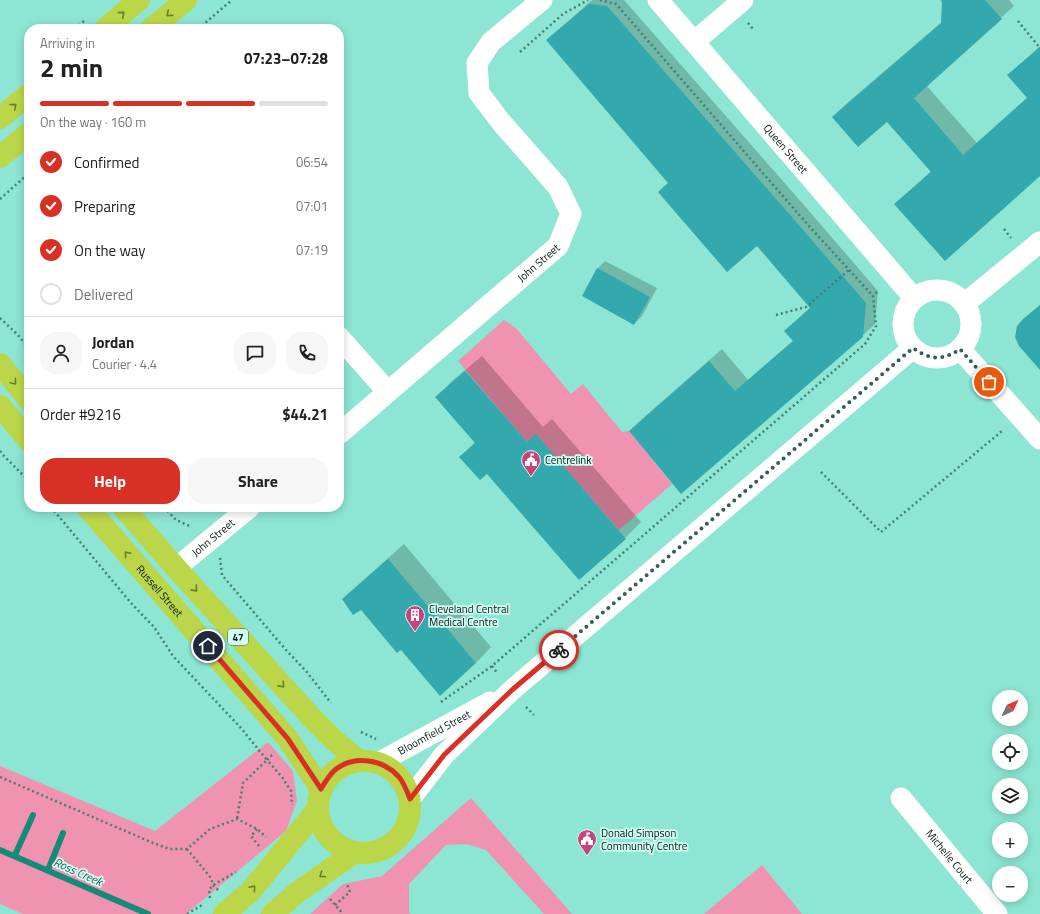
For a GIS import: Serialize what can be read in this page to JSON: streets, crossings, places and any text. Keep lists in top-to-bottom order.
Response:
{
  "streets": {
    "highway": ["Russell Street", "47"],
    "street": [
      "Queen Street",
      "John Street",
      "Bloomfield Street",
      "Michelle Court"
    ]
  },
  "crossings": [
    ["Queen Street", "Bloomfield Street"],
    ["John Street", "47"],
    ["Russell Street", "47"],
    ["Russell Street", "Bloomfield Street"],
    ["47", "Bloomfield Street"]
  ],
  "water": ["Ross Creek"],
  "places": {
    "public building": ["Centrelink", "Donald Simpson Community Centre"],
    "building": ["Cleveland Central Medical Centre"]
  },
  "north": "top right",
  "page": {
    "heading": ["2 min", "Arriving in", "07:23–07:28"],
    "panel": [
      "Jordan",
      "Courier · 4.4",
      "Order #9216",
      "$44.21"
    ],
    "bar": "On the way · 160 m",
    "list": [
      ["Confirmed", "06:54"],
      ["Preparing", "07:01"],
      ["On the way", "07:19"],
      "Delivered"
    ],
    "buttons": ["Help", "Share"],
    "map_buttons": ["+", "−"]
  }
}
